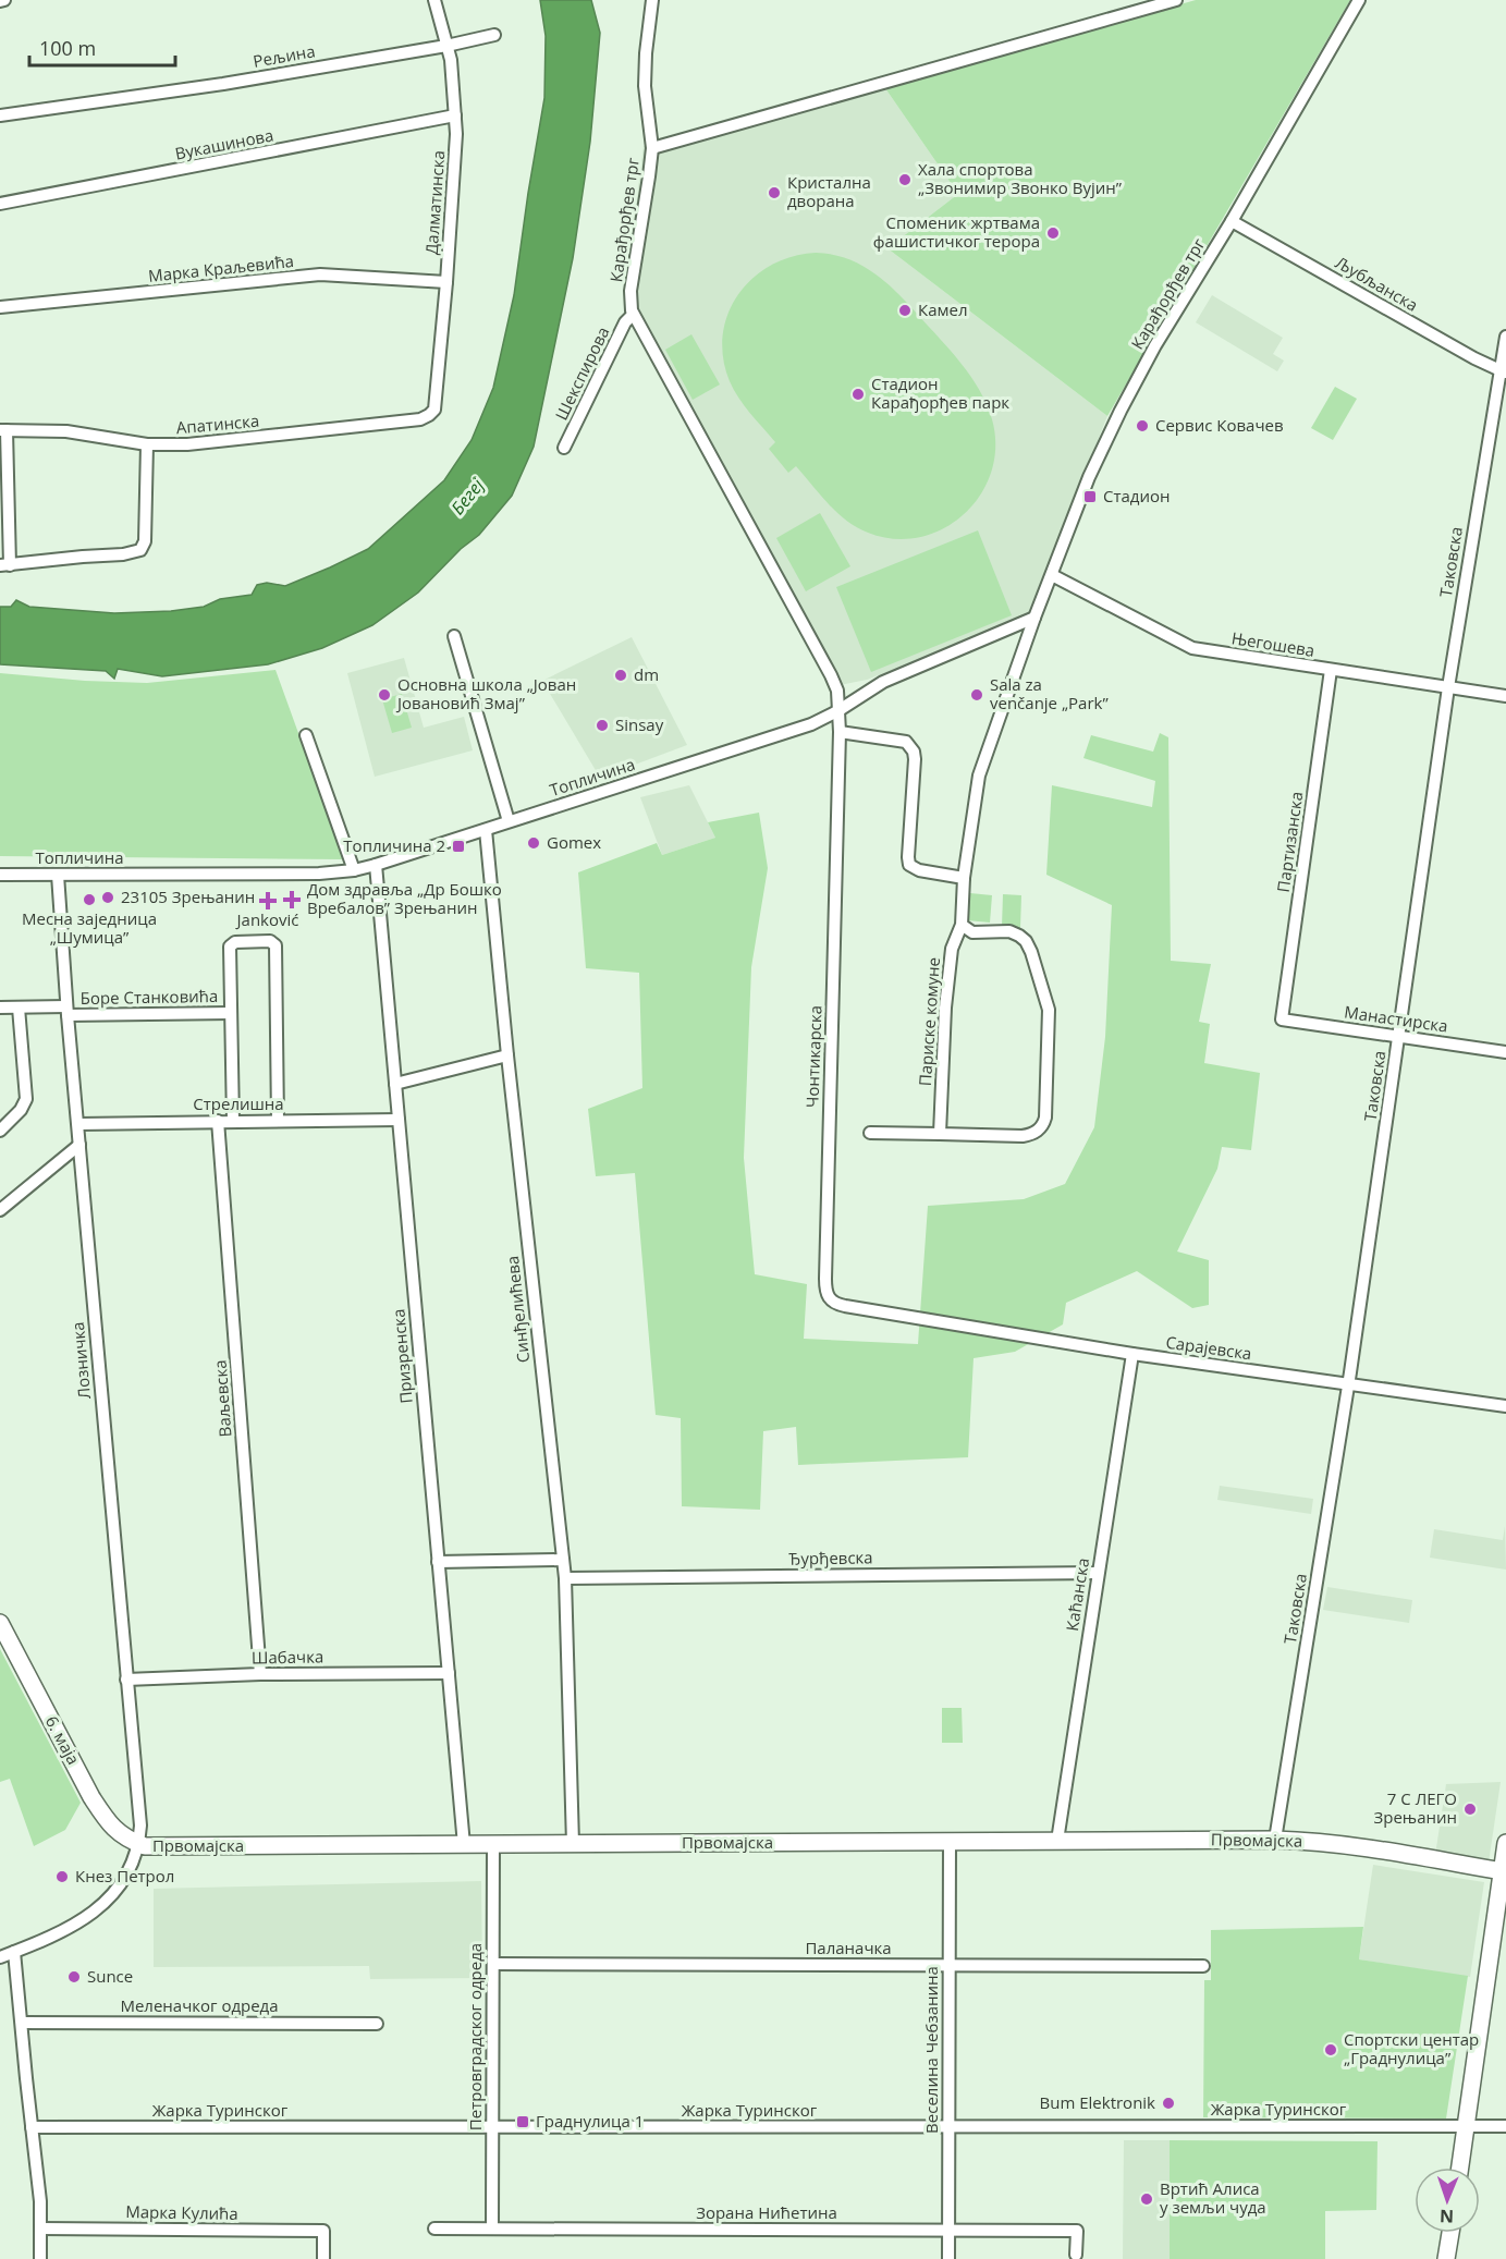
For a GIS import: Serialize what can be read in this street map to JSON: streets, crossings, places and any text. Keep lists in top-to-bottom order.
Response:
{
  "streets": {
    "street": [
      "Рељина",
      "Вукашинова",
      "Далматинска",
      "Карађорђев трг",
      "Марка Краљевића",
      "Љубљанска",
      "Шекспирова",
      "Апатинска",
      "Таковска",
      "Његошева",
      "Топличина",
      "Партизанска",
      "Боре Станковића",
      "Манастирска",
      "Париске комуне",
      "Чонтикарска",
      "Стрелишна",
      "Синђелићева",
      "Сарајевска",
      "Призренска",
      "Лозничка",
      "Ваљевска",
      "Ђурђевска",
      "Каћанска",
      "Шабачка",
      "6. маја",
      "Првомајска",
      "Паланачка",
      "Меленачког одреда",
      "Петровградског одреда",
      "Веселина Чебзанина",
      "Жарка Туринског",
      "Марка Кулића",
      "Зорана Нићетина"
    ]
  },
  "crossings": [
    ["Рељина", "Далматинска"],
    ["Вукашинова", "Далматинска"],
    ["Далматинска", "Марка Краљевића"],
    ["Далматинска", "Апатинска"],
    ["Карађорђев трг", "Љубљанска"],
    ["Карађорђев трг", "Шекспирова"],
    ["Карађорђев трг", "Његошева"],
    ["Карађорђев трг", "Топличина"],
    ["Карађорђев трг", "Париске комуне"],
    ["Карађорђев трг", "Чонтикарска"],
    ["Љубљанска", "Таковска"],
    ["Таковска", "Његошева"],
    ["Таковска", "Манастирска"],
    ["Таковска", "Сарајевска"],
    ["Таковска", "Првомајска"],
    ["Његошева", "Партизанска"],
    ["Топличина", "Синђелићева"],
    ["Топличина", "Призренска"],
    ["Топличина", "Лозничка"],
    ["Партизанска", "Манастирска"],
    ["Боре Станковића", "Стрелишна"],
    ["Боре Станковића", "Лозничка"],
    ["Чонтикарска", "Сарајевска"],
    ["Стрелишна", "Призренска"],
    ["Стрелишна", "Лозничка"],
    ["Стрелишна", "Ваљевска"],
    ["Синђелићева", "Ђурђевска"],
    ["Синђелићева", "Првомајска"],
    ["Сарајевска", "Каћанска"],
    ["Призренска", "Шабачка"],
    ["Призренска", "Првомајска"],
    ["Лозничка", "Шабачка"],
    ["Лозничка", "6. маја"],
    ["Лозничка", "Првомајска"],
    ["Ваљевска", "Шабачка"],
    ["Ђурђевска", "Каћанска"],
    ["Каћанска", "Првомајска"],
    ["6. маја", "Првомајска"],
    ["Првомајска", "Петровградског одреда"],
    ["Првомајска", "Веселина Чебзанина"],
    ["Паланачка", "Петровградског одреда"],
    ["Паланачка", "Веселина Чебзанина"],
    ["Петровградског одреда", "Жарка Туринског"],
    ["Петровградског одреда", "Зорана Нићетина"],
    ["Веселина Чебзанина", "Жарка Туринског"],
    ["Веселина Чебзанина", "Зорана Нићетина"]
  ],
  "water": ["Бегеј"],
  "places": {
    "other": [
      "Хала спортова „Звонимир Звонко Вујин”",
      "Кристална дворана",
      "Споменик жртвама фашистичког терора",
      "Камел",
      "Стадион Карађорђев парк",
      "Сервис Ковачев",
      "dm",
      "Основна школа „Јован Јовановић Змај”",
      "Sala za venčanje „Park”",
      "Sinsay",
      "Gomex",
      "23105 Зрењанин",
      "Месна заједница „Шумица”",
      "7 С ЛЕГО Зрењанин",
      "Кнез Петрол",
      "Sunce",
      "Спортски центар „Граднулица”",
      "Bum Elektronik",
      "Вртић Алиса у земљи чуда"
    ],
    "transit": ["Стадион", "Топличина 2", "Граднулица 1"],
    "health": ["Дом здравља „Др Бошко Вребалов” Зрењанин", "Janković"]
  },
  "scale_bar": "100 m",
  "north": "bottom"
}
